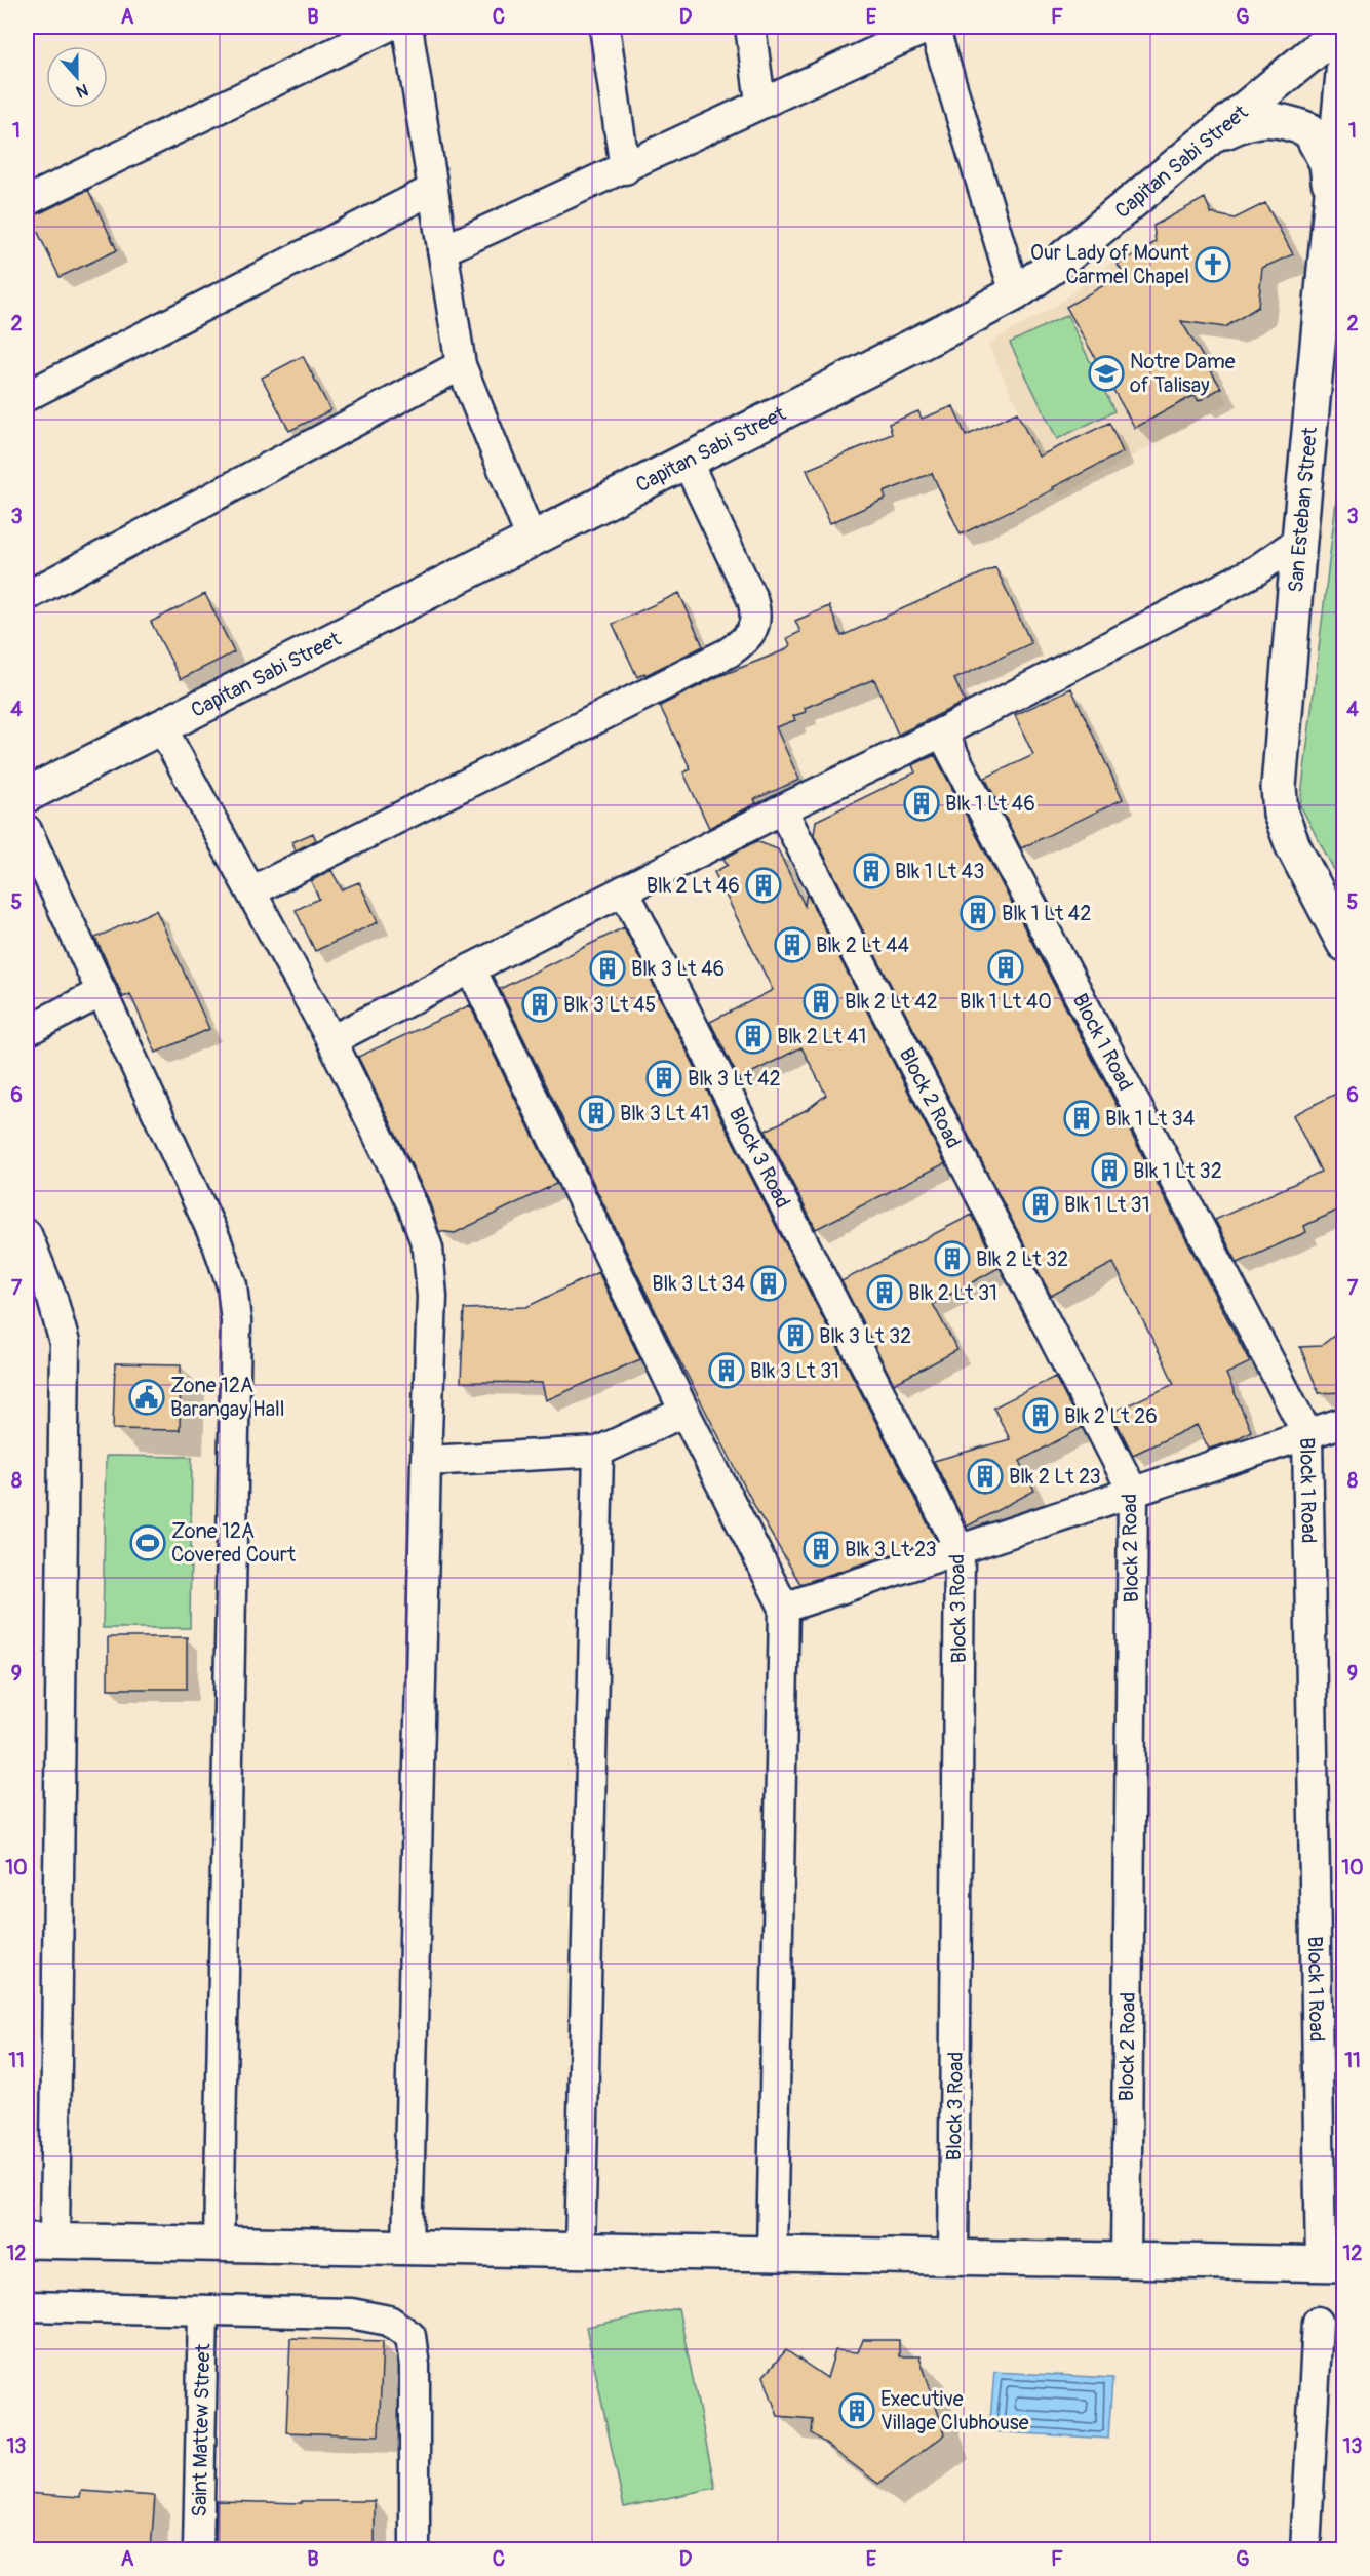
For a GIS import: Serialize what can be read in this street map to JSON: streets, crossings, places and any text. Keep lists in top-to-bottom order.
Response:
{
  "streets": {
    "street": [
      "Capitan Sabi Street",
      "San Esteban Street",
      "Block 1 Road",
      "Block 2 Road",
      "Block 3 Road",
      "Saint Mattew Street"
    ]
  },
  "places": {
    "church": ["Our Lady of Mount Carmel Chapel"],
    "school or university": ["Notre Dame of Talisay"],
    "building": [
      "Blk 1 Lt 46",
      "Blk 1 Lt 43",
      "Blk 2 Lt 46",
      "Blk 1 Lt 42",
      "Blk 2 Lt 44",
      "Blk 1 Lt 40",
      "Blk 3 Lt 46",
      "Blk 2 Lt 42",
      "Blk 3 Lt 45",
      "Blk 2 Lt 41",
      "Blk 3 Lt 42",
      "Blk 3 Lt 41",
      "Blk 1 Lt 34",
      "Blk 1 Lt 32",
      "Blk 1 Lt 31",
      "Blk 2 Lt 32",
      "Blk 3 Lt 34",
      "Blk 2 Lt 31",
      "Blk 3 Lt 32",
      "Blk 3 Lt 31",
      "Blk 2 Lt 26",
      "Blk 2 Lt 23",
      "Blk 3 Lt 23",
      "Executive Village Clubhouse"
    ],
    "public building": ["Zone 12A Barangay Hall"],
    "sports": ["Zone 12A Covered Court"]
  },
  "north": "bottom",
  "grid": {
    "columns": [
      "A",
      "B",
      "C",
      "D",
      "E",
      "F",
      "G"
    ],
    "rows": [
      "1",
      "2",
      "3",
      "4",
      "5",
      "6",
      "7",
      "8",
      "9",
      "10",
      "11",
      "12",
      "13"
    ]
  }
}
